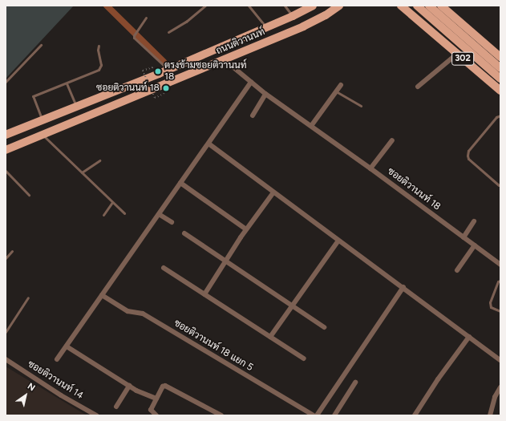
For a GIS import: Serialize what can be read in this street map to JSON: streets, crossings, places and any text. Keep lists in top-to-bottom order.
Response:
{
  "streets": {
    "main road": ["ถนนติวานนท์", "302"],
    "street": ["ซอยติวานนท์ 18", "ซอยติวานนท์ 18 แยก 5", "ซอยติวานนท์ 14"]
  },
  "crossings": [
    ["ถนนติวานนท์", "ซอยติวานนท์ 18"]
  ],
  "places": ["ตรงข้ามซอยติวานนท์ 18", "ซอยติวานนท์ 18"],
  "north": "top right"
}
